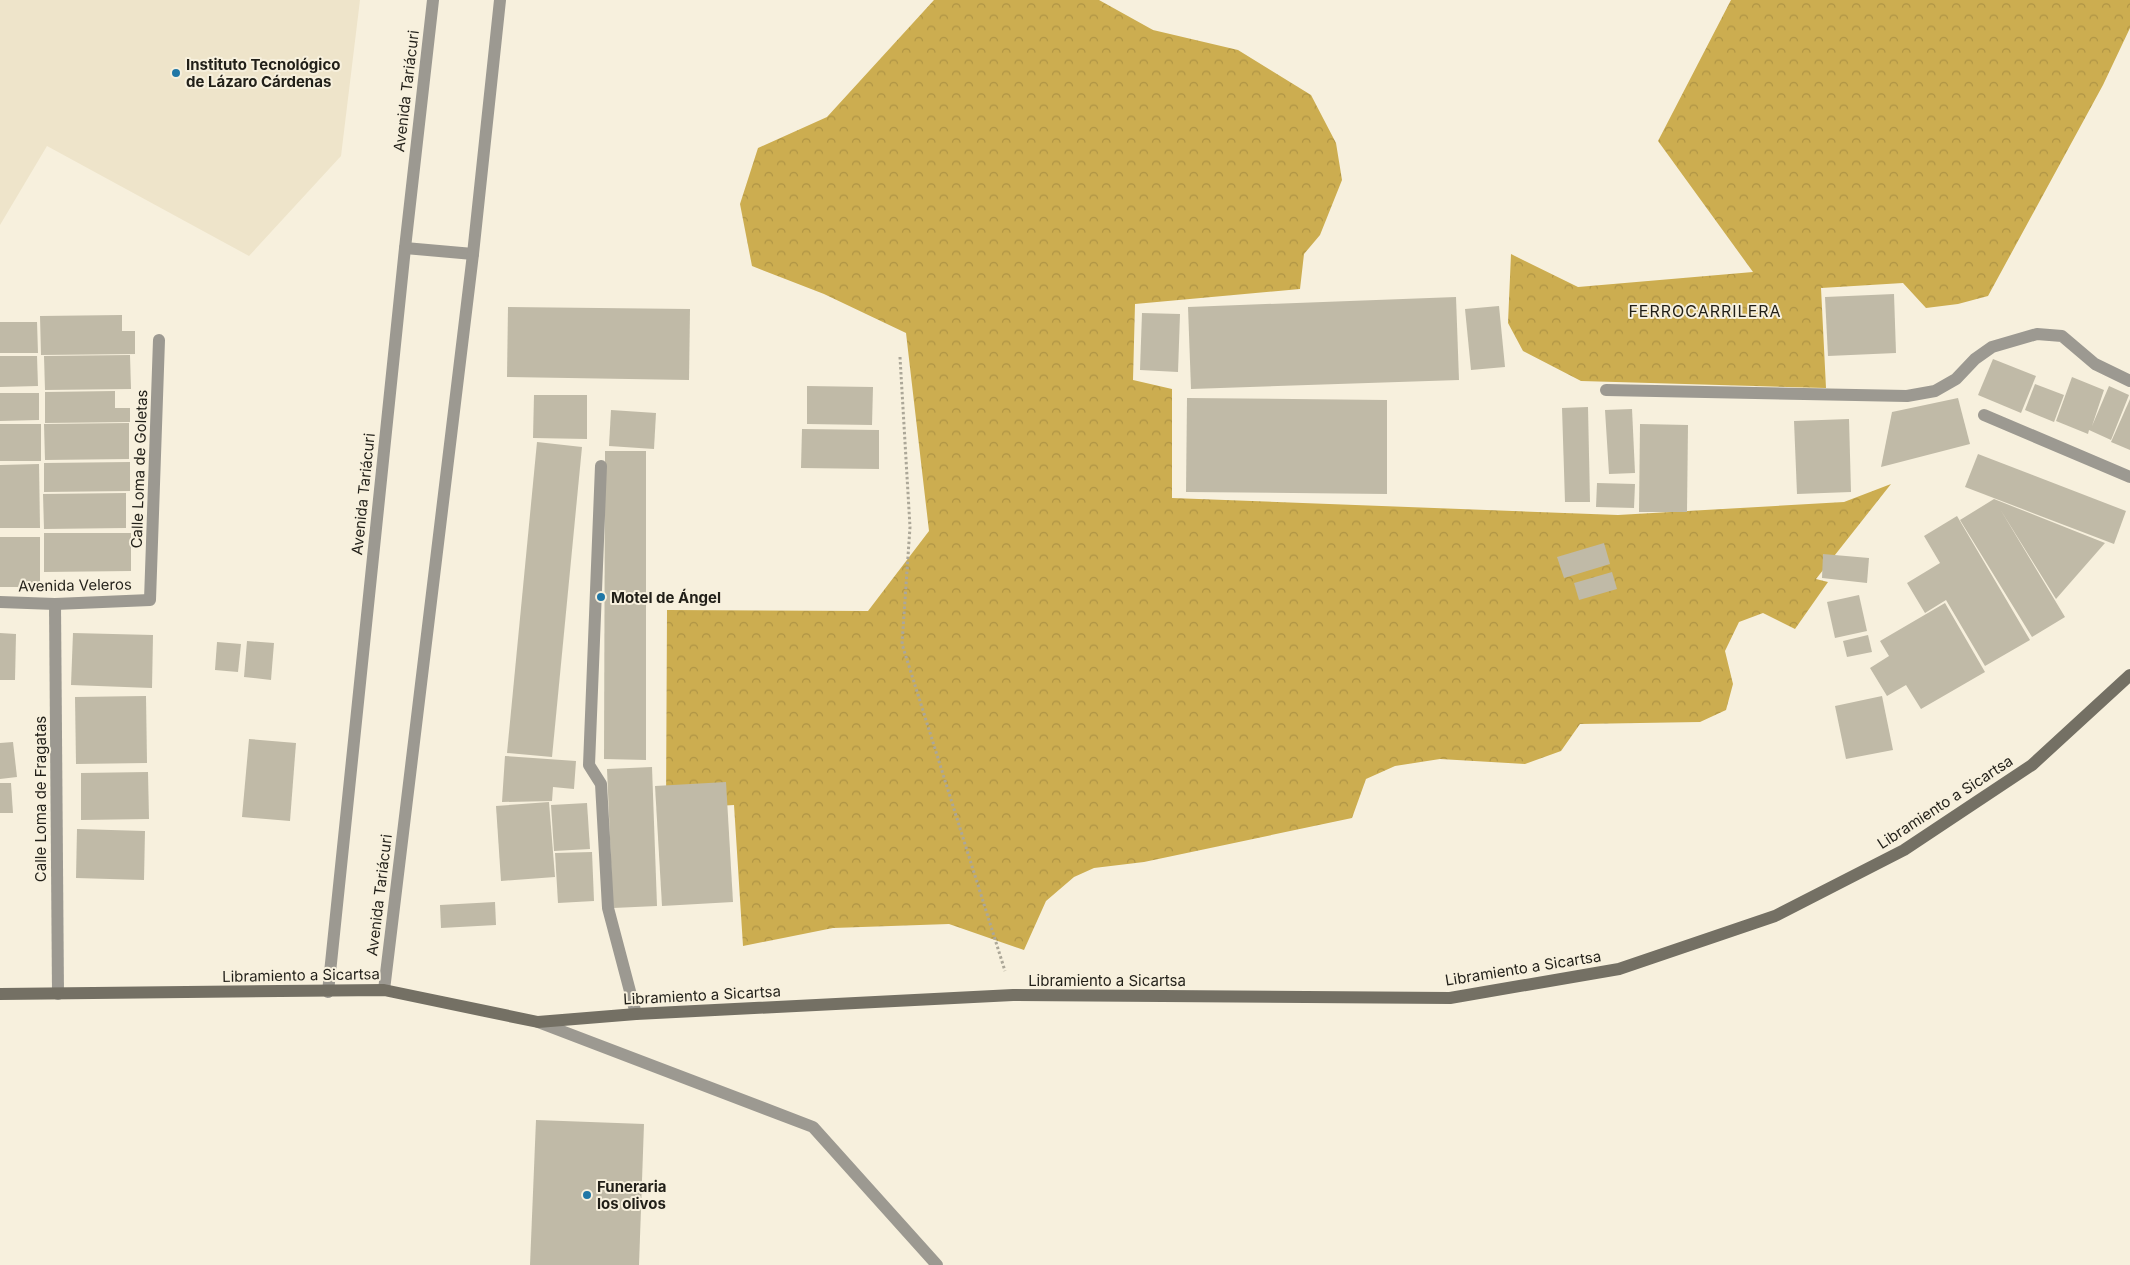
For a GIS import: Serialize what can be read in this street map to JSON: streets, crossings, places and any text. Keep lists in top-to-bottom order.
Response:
{
  "streets": {
    "main road": ["Libramiento a Sicartsa"],
    "street": [
      "Avenida Tariácuri",
      "Calle Loma de Goletas",
      "Avenida Veleros",
      "Calle Loma de Fragatas"
    ]
  },
  "crossings": [
    ["Avenida Tariácuri", "Libramiento a Sicartsa"],
    ["Calle Loma de Goletas", "Avenida Veleros"],
    ["Avenida Veleros", "Calle Loma de Fragatas"],
    ["Calle Loma de Fragatas", "Libramiento a Sicartsa"]
  ],
  "districts": ["FERROCARRILERA"],
  "places": ["Instituto Tecnológico de Lázaro Cárdenas", "Motel de Ángel", "Funeraria los olivos"]
}
